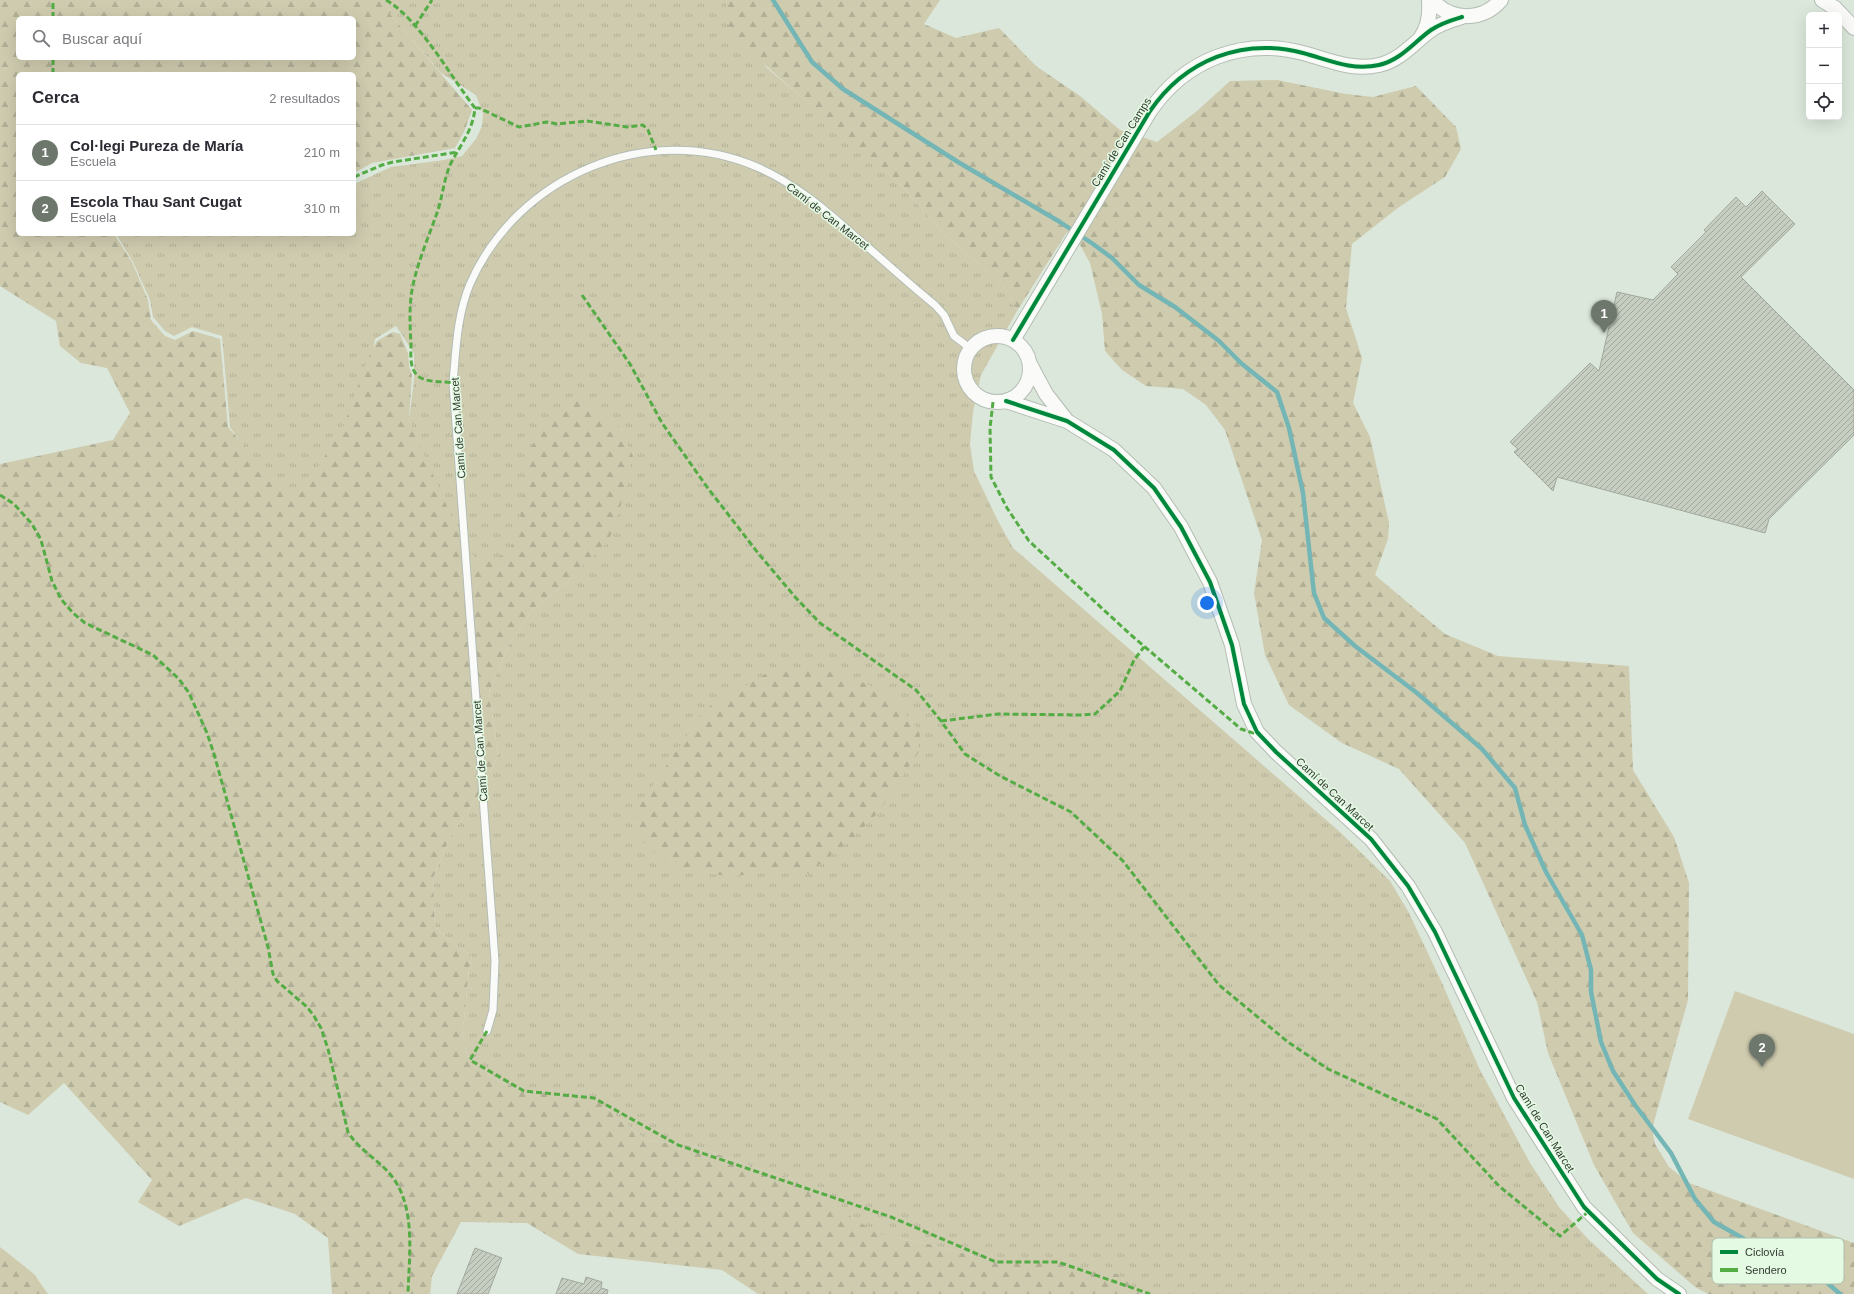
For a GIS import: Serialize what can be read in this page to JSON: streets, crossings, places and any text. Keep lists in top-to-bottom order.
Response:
{
  "streets": {
    "street": ["Camí de Can Camps", "Camí de Can Marcet"]
  },
  "crossings": [
    ["Camí de Can Camps", "Camí de Can Marcet"]
  ],
  "legend": ["Ciclovía", "Sendero"],
  "page": {
    "map_buttons": ["+", "−"],
    "search": "Buscar aquí",
    "heading": ["Cerca", "2 resultados"],
    "list": [
      {
        "mark": "1",
        "name": "Col·legi Pureza de María",
        "note": "Escuela",
        "value": "210 m"
      },
      {
        "mark": "2",
        "name": "Escola Thau Sant Cugat",
        "note": "Escuela",
        "value": "310 m"
      }
    ],
    "pins": ["1", "2"]
  }
}
